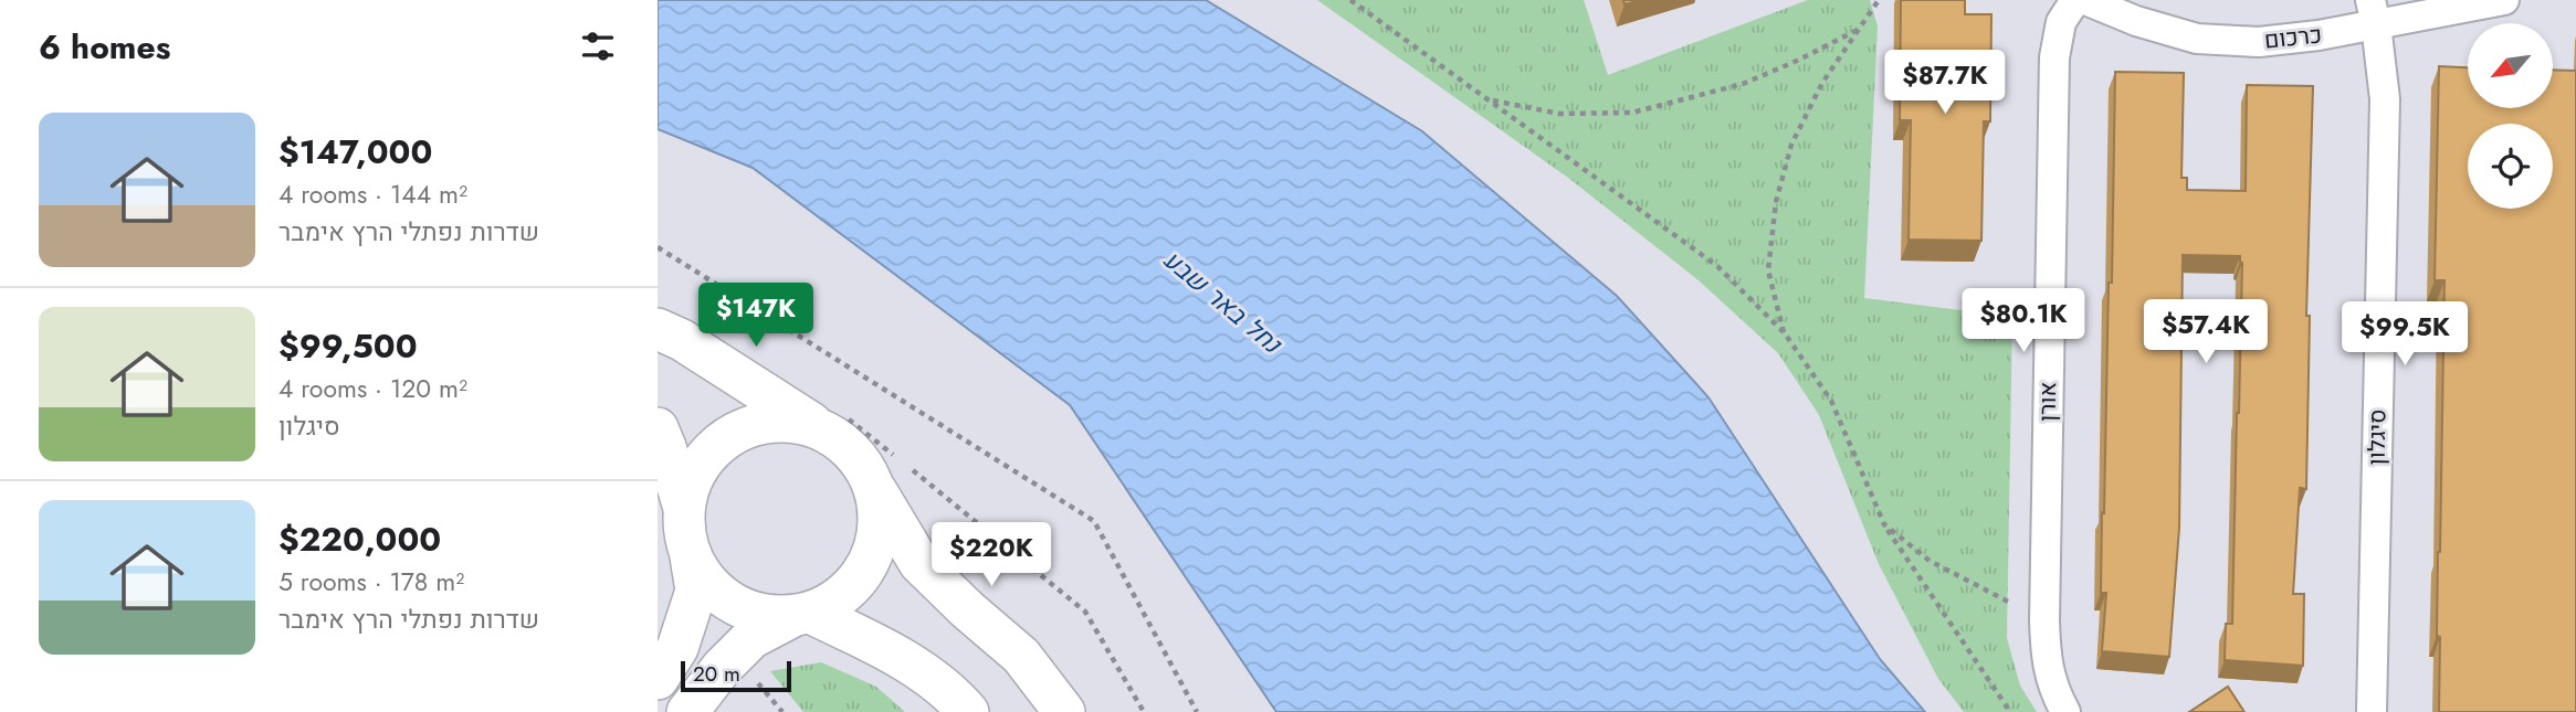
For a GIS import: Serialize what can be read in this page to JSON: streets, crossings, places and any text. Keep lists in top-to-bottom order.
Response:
{
  "streets": {
    "street": ["כרכום", "אורן", "סיגלון"]
  },
  "crossings": [
    ["כרכום", "סיגלון"]
  ],
  "water": ["נחל באר שבע"],
  "scale_bar": "20 m",
  "north": "bottom left",
  "page": {
    "heading": "6 homes",
    "price": [
      "$87.7K",
      "$147K",
      "$80.1K",
      "$57.4K",
      "$99.5K",
      "$220K"
    ],
    "list": [
      {
        "name": "$147,000",
        "note": "4 rooms · 144 m² · שדרות נפתלי הרץ אימבר"
      },
      {
        "name": "$99,500",
        "note": "4 rooms · 120 m² · סיגלון"
      },
      {
        "name": "$220,000",
        "note": "5 rooms · 178 m² · שדרות נפתלי הרץ אימבר"
      }
    ],
    "scale": "20 m"
  }
}
